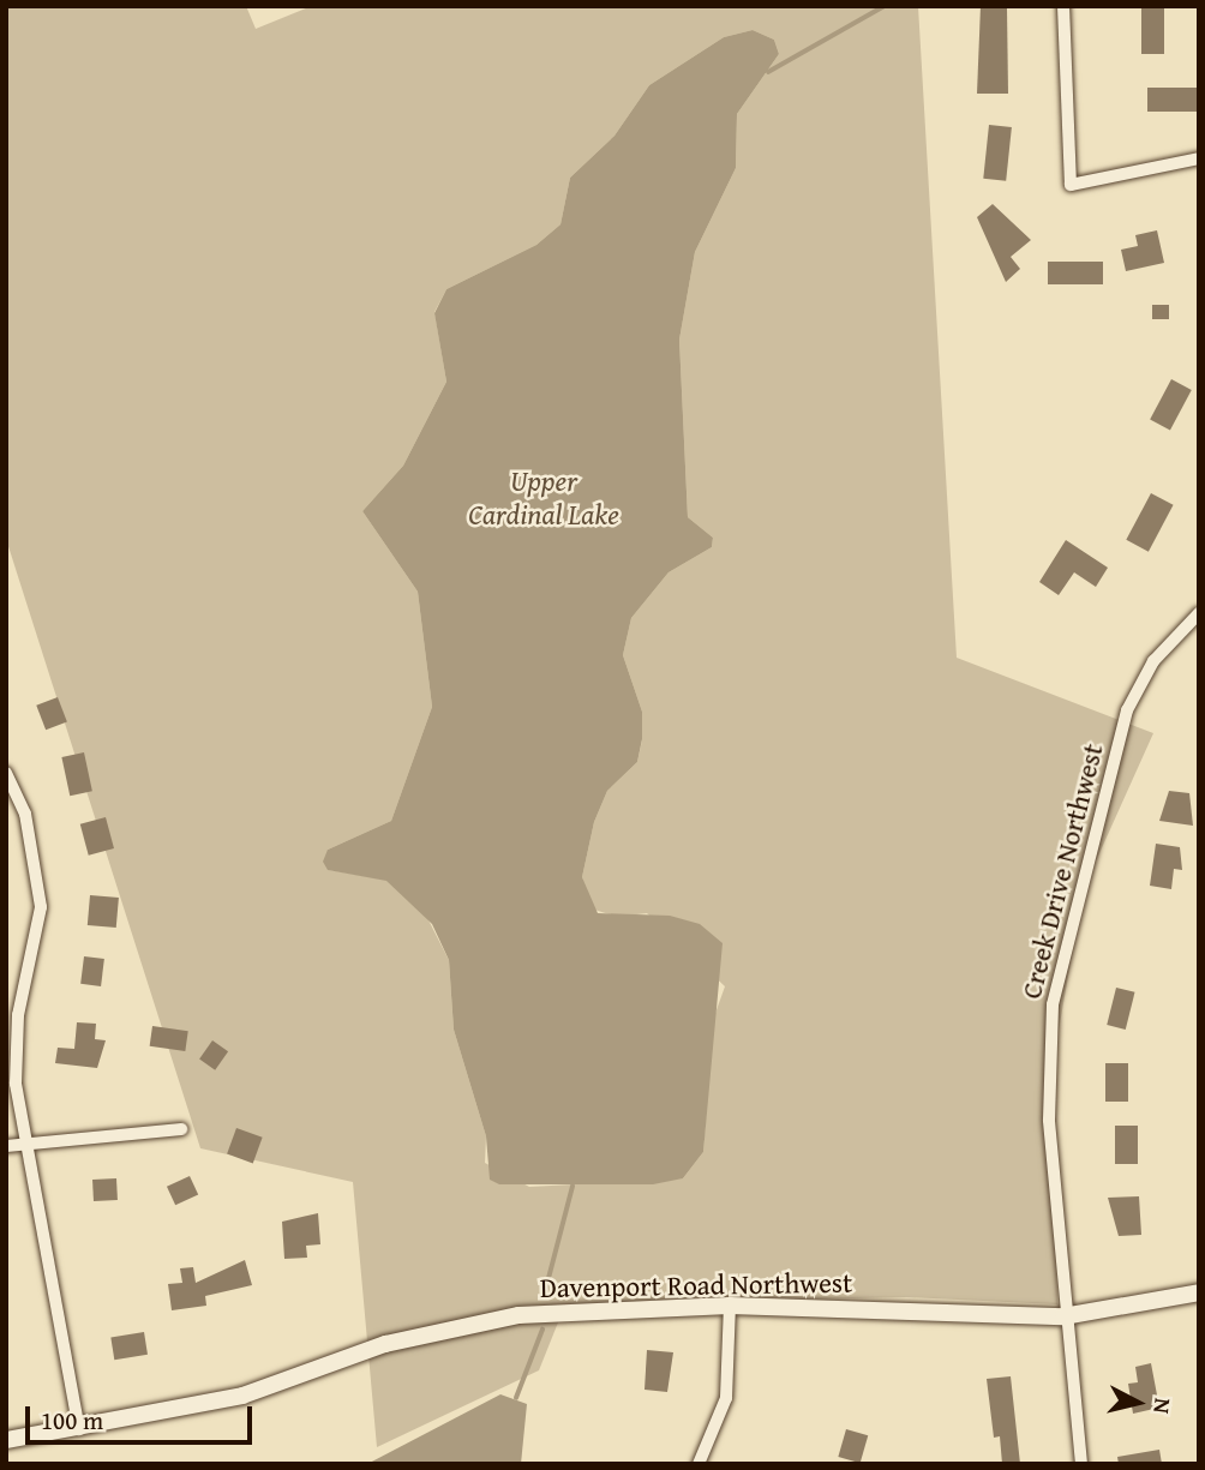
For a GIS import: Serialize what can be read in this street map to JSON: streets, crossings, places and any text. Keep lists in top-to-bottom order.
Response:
{
  "streets": {
    "street": ["Creek Drive Northwest", "Davenport Road Northwest"]
  },
  "crossings": [
    ["Creek Drive Northwest", "Davenport Road Northwest"]
  ],
  "water": ["Upper Cardinal Lake"],
  "scale_bar": "100 m",
  "north": "right"
}
